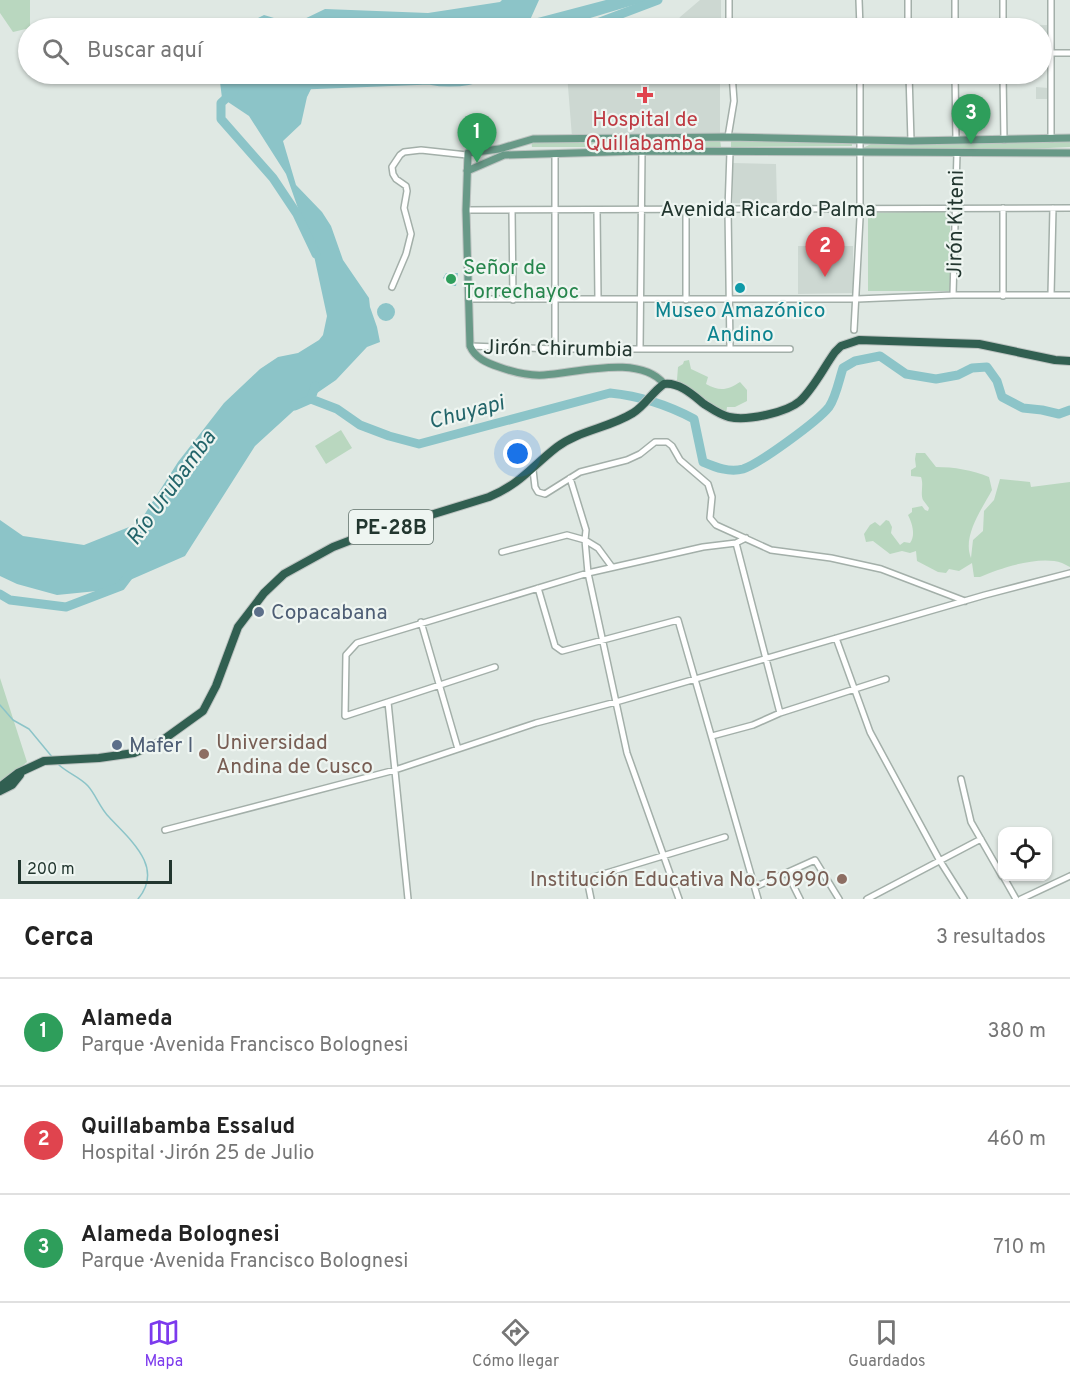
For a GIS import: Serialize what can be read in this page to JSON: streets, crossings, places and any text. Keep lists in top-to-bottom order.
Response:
{
  "streets": {
    "highway": ["PE-28B"],
    "street": ["Avenida Ricardo Palma", "Jirón Kiteni", "Jirón Chirumbia"]
  },
  "crossings": [
    ["Avenida Ricardo Palma", "Jirón Kiteni"]
  ],
  "water": ["Chuyapi", "Río Urubamba"],
  "places": {
    "health": ["Hospital de Quillabamba"],
    "other": [
      "Señor de Torrechayoc",
      "Museo Amazónico Andino",
      "Copacabana",
      "Mafer I",
      "Universidad Andina de Cusco",
      "Institución Educativa No. 50990"
    ]
  },
  "scale_bar": "200 m",
  "page": {
    "search": "Buscar aquí",
    "pins": ["3", "1", "2"],
    "scale": "200 m",
    "heading": ["Cerca", "3 resultados"],
    "list": [
      {
        "mark": "1",
        "name": "Alameda",
        "note": "Parque · Avenida Francisco Bolognesi",
        "value": "380 m"
      },
      {
        "mark": "2",
        "name": "Quillabamba Essalud",
        "note": "Hospital · Jirón 25 de Julio",
        "value": "460 m"
      },
      {
        "mark": "3",
        "name": "Alameda Bolognesi",
        "note": "Parque · Avenida Francisco Bolognesi",
        "value": "710 m"
      }
    ],
    "nav": ["Mapa", "Cómo llegar", "Guardados"]
  }
}
